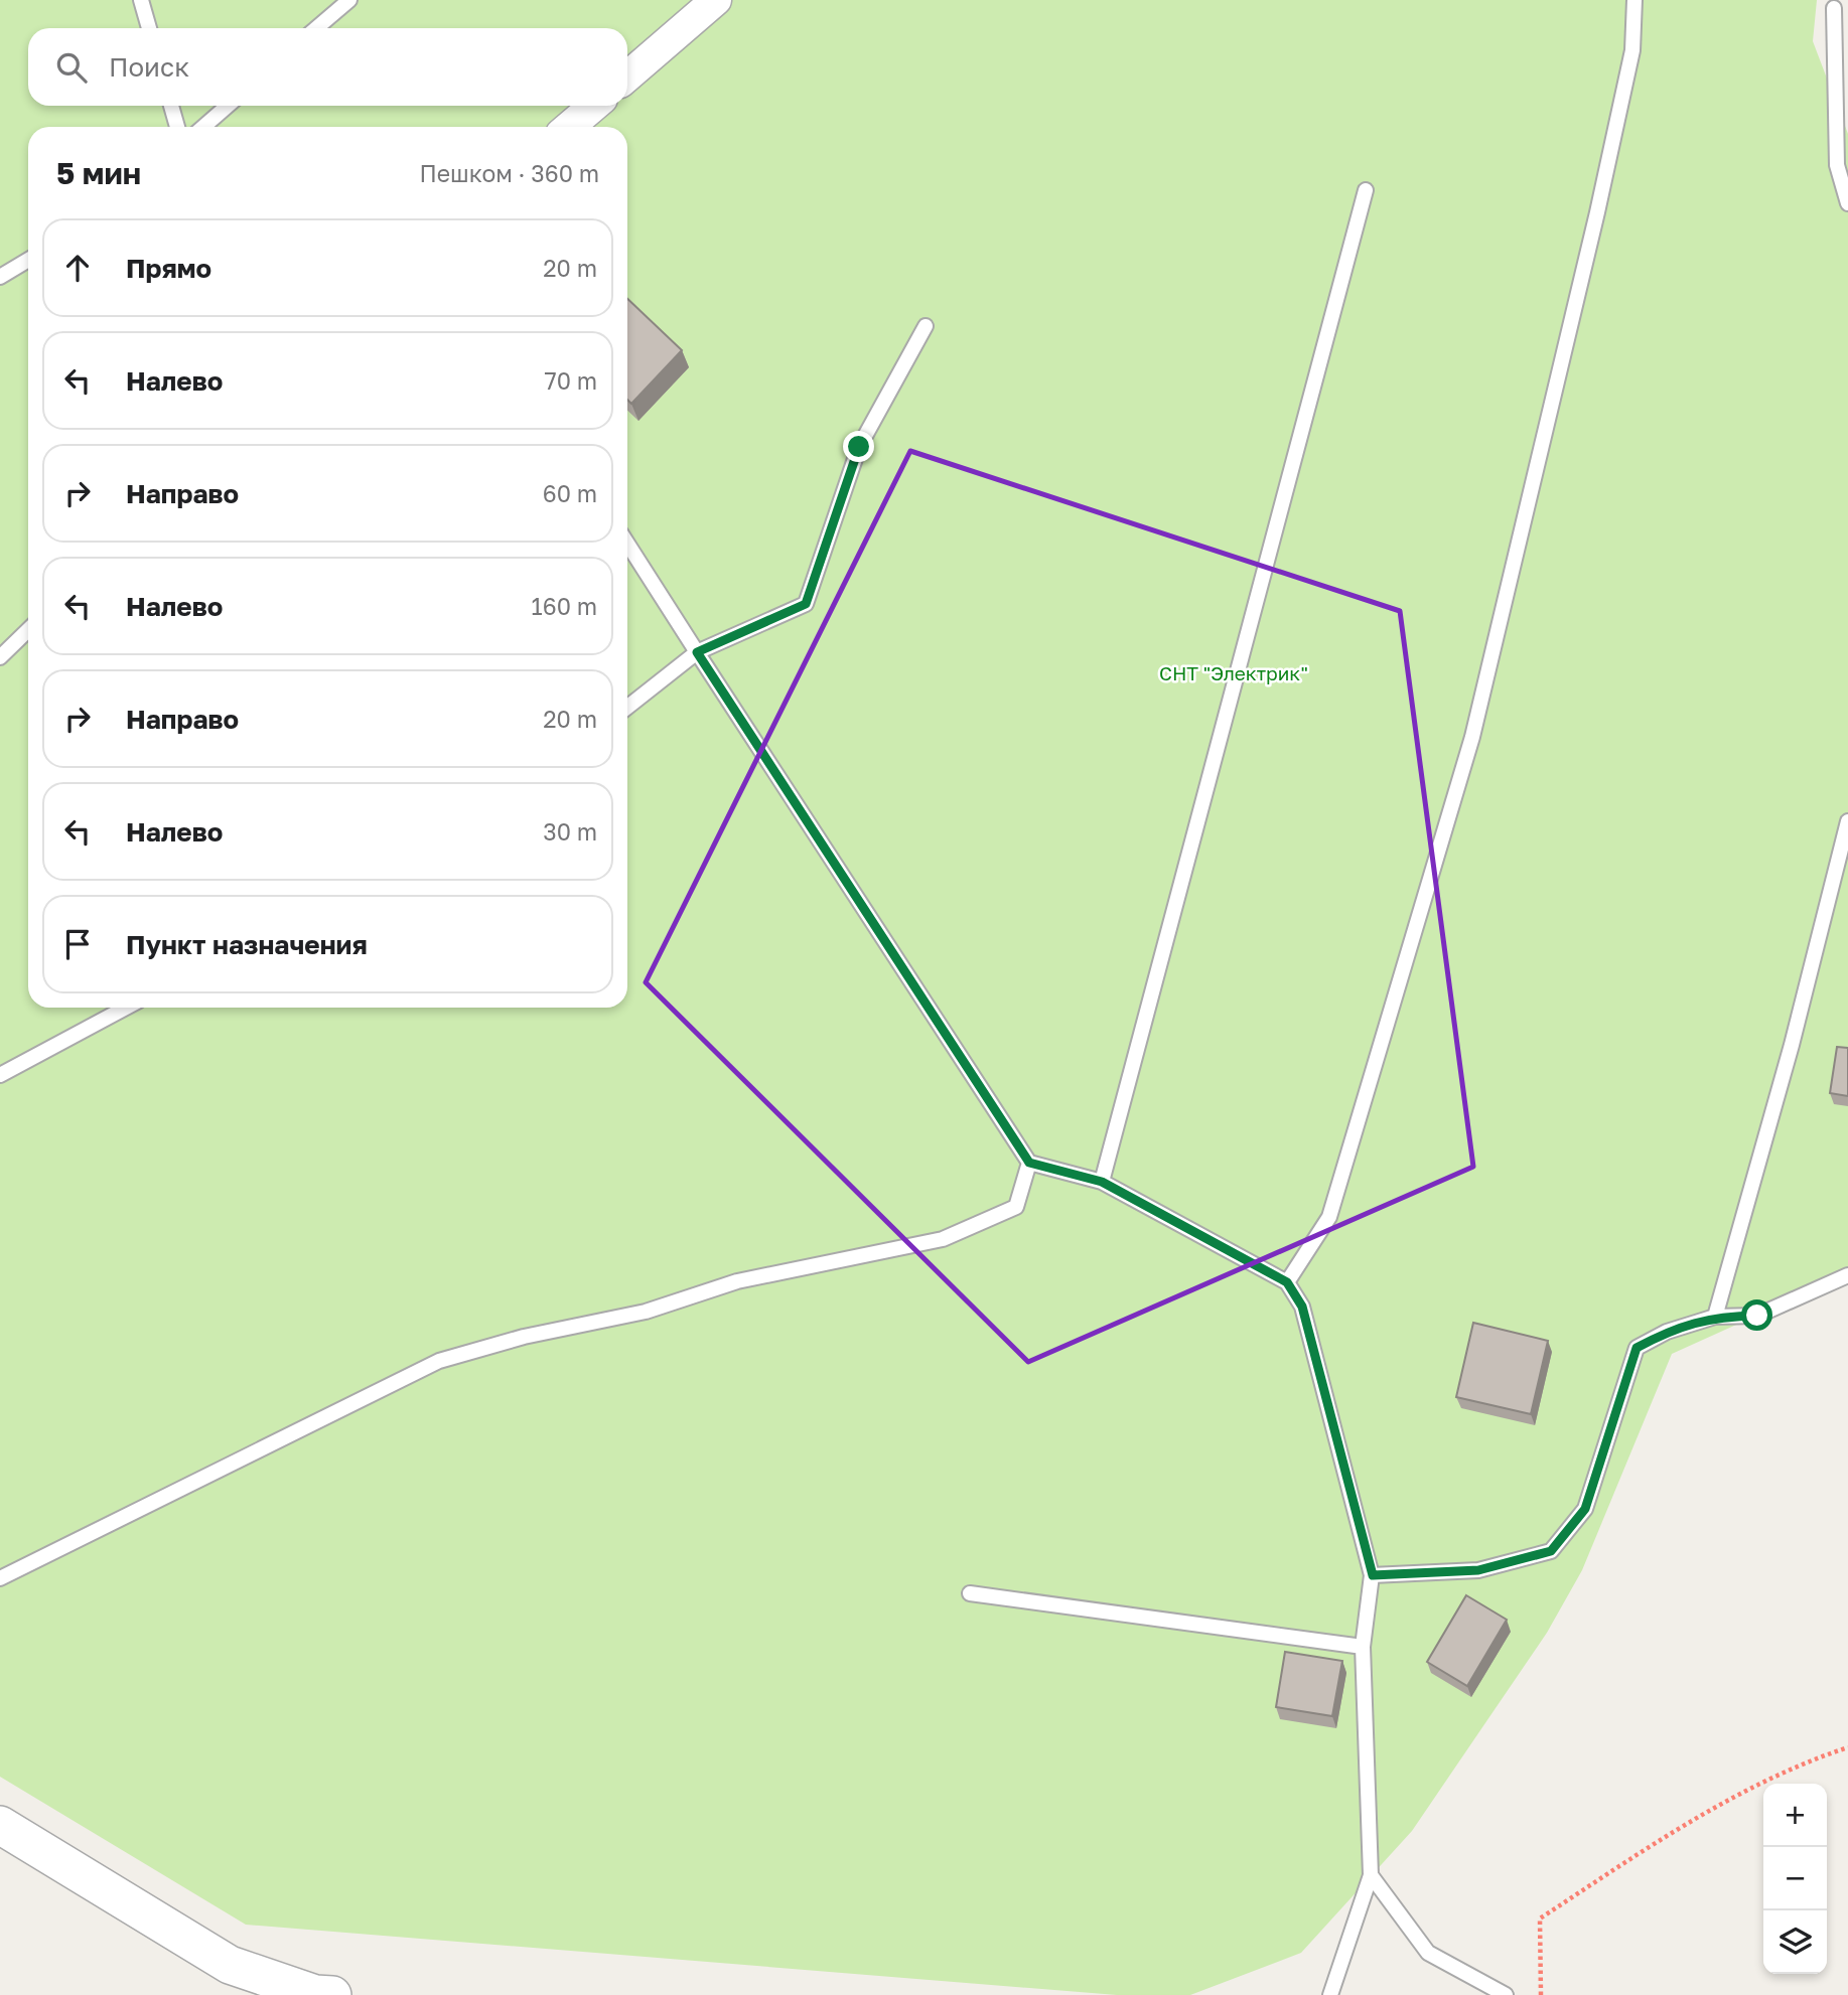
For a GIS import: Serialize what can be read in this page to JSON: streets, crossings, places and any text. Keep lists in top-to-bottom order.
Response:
{
  "parks": ["СНТ \"Электрик\""],
  "page": {
    "search": "Поиск",
    "heading": ["5 мин", "Пешком · 360 m"],
    "list": [
      ["Прямо", "20 m"],
      ["Налево", "70 m"],
      ["Направо", "60 m"],
      ["Налево", "160 m"],
      ["Направо", "20 m"],
      ["Налево", "30 m"],
      "Пункт назначения"
    ],
    "map_buttons": ["+", "−"]
  }
}
